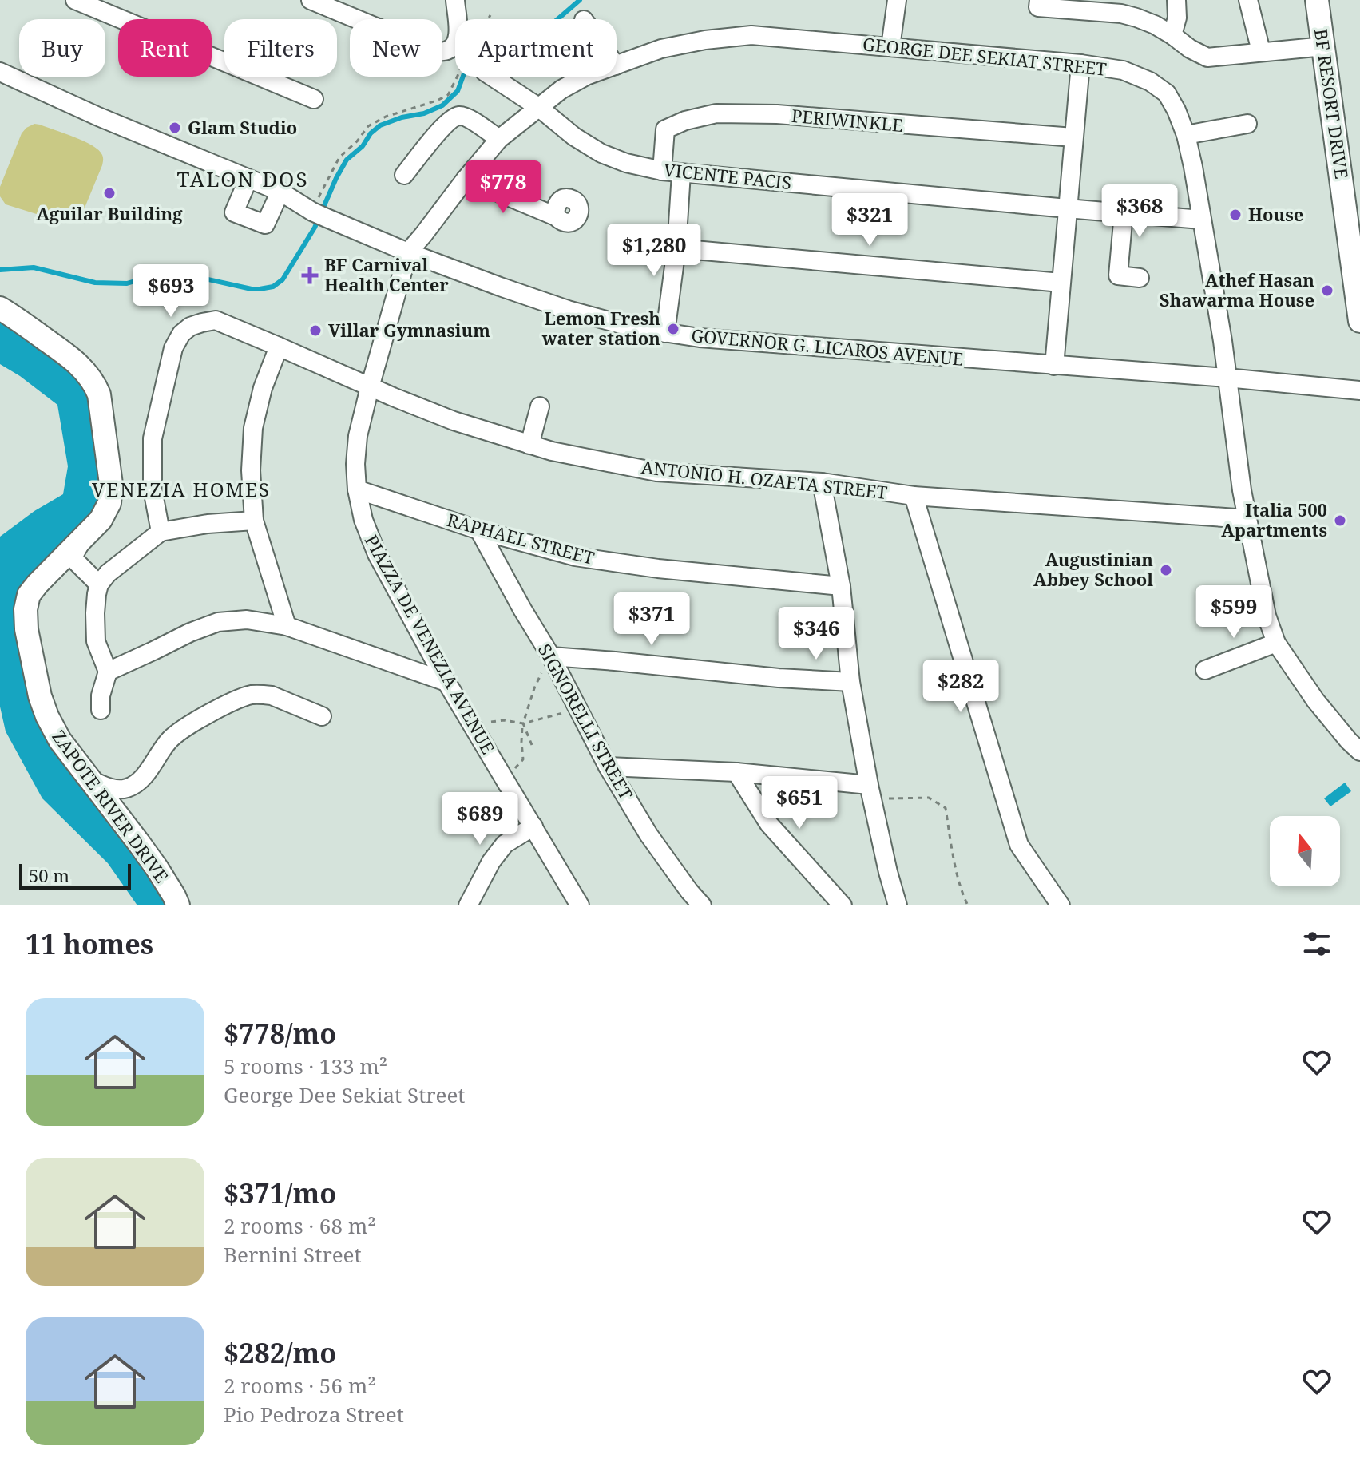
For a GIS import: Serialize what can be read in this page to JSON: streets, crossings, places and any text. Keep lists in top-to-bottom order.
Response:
{
  "streets": {
    "main road": ["BF RESORT DRIVE", "ZAPOTE RIVER DRIVE"],
    "street": [
      "GEORGE DEE SEKIAT STREET",
      "PERIWINKLE",
      "VICENTE PACIS",
      "GOVERNOR G. LICAROS AVENUE",
      "ANTONIO H. OZAETA STREET",
      "RAPHAEL STREET",
      "PIAZZA DE VENEZIA AVENUE",
      "SIGNORELLI STREET"
    ]
  },
  "crossings": [
    ["GEORGE DEE SEKIAT STREET", "VICENTE PACIS"],
    ["GEORGE DEE SEKIAT STREET", "GOVERNOR G. LICAROS AVENUE"],
    ["GEORGE DEE SEKIAT STREET", "ANTONIO H. OZAETA STREET"],
    ["GEORGE DEE SEKIAT STREET", "PIAZZA DE VENEZIA AVENUE"],
    ["PERIWINKLE", "VICENTE PACIS"],
    ["GOVERNOR G. LICAROS AVENUE", "PIAZZA DE VENEZIA AVENUE"],
    ["ANTONIO H. OZAETA STREET", "PIAZZA DE VENEZIA AVENUE"],
    ["RAPHAEL STREET", "PIAZZA DE VENEZIA AVENUE"],
    ["RAPHAEL STREET", "SIGNORELLI STREET"]
  ],
  "districts": ["TALON DOS", "VENEZIA HOMES"],
  "places": {
    "other": [
      "Glam Studio",
      "Aguilar Building",
      "House",
      "Athef Hasan Shawarma House",
      "Lemon Fresh water station",
      "Villar Gymnasium",
      "Italia 500 Apartments",
      "Augustinian Abbey School"
    ],
    "health": ["BF Carnival Health Center"]
  },
  "scale_bar": "50 m",
  "north": "top",
  "page": {
    "chip": [
      "Buy",
      "Rent",
      "Filters",
      "New",
      "Apartment"
    ],
    "price": [
      "$778",
      "$368",
      "$321",
      "$1,280",
      "$693",
      "$599",
      "$371",
      "$346",
      "$282",
      "$651",
      "$689"
    ],
    "scale": "50 m",
    "heading": "11 homes",
    "list": [
      {
        "name": "$778/mo",
        "note": "5 rooms · 133 m² · George Dee Sekiat Street"
      },
      {
        "name": "$371/mo",
        "note": "2 rooms · 68 m² · Bernini Street"
      },
      {
        "name": "$282/mo",
        "note": "2 rooms · 56 m² · Pio Pedroza Street"
      }
    ]
  }
}
